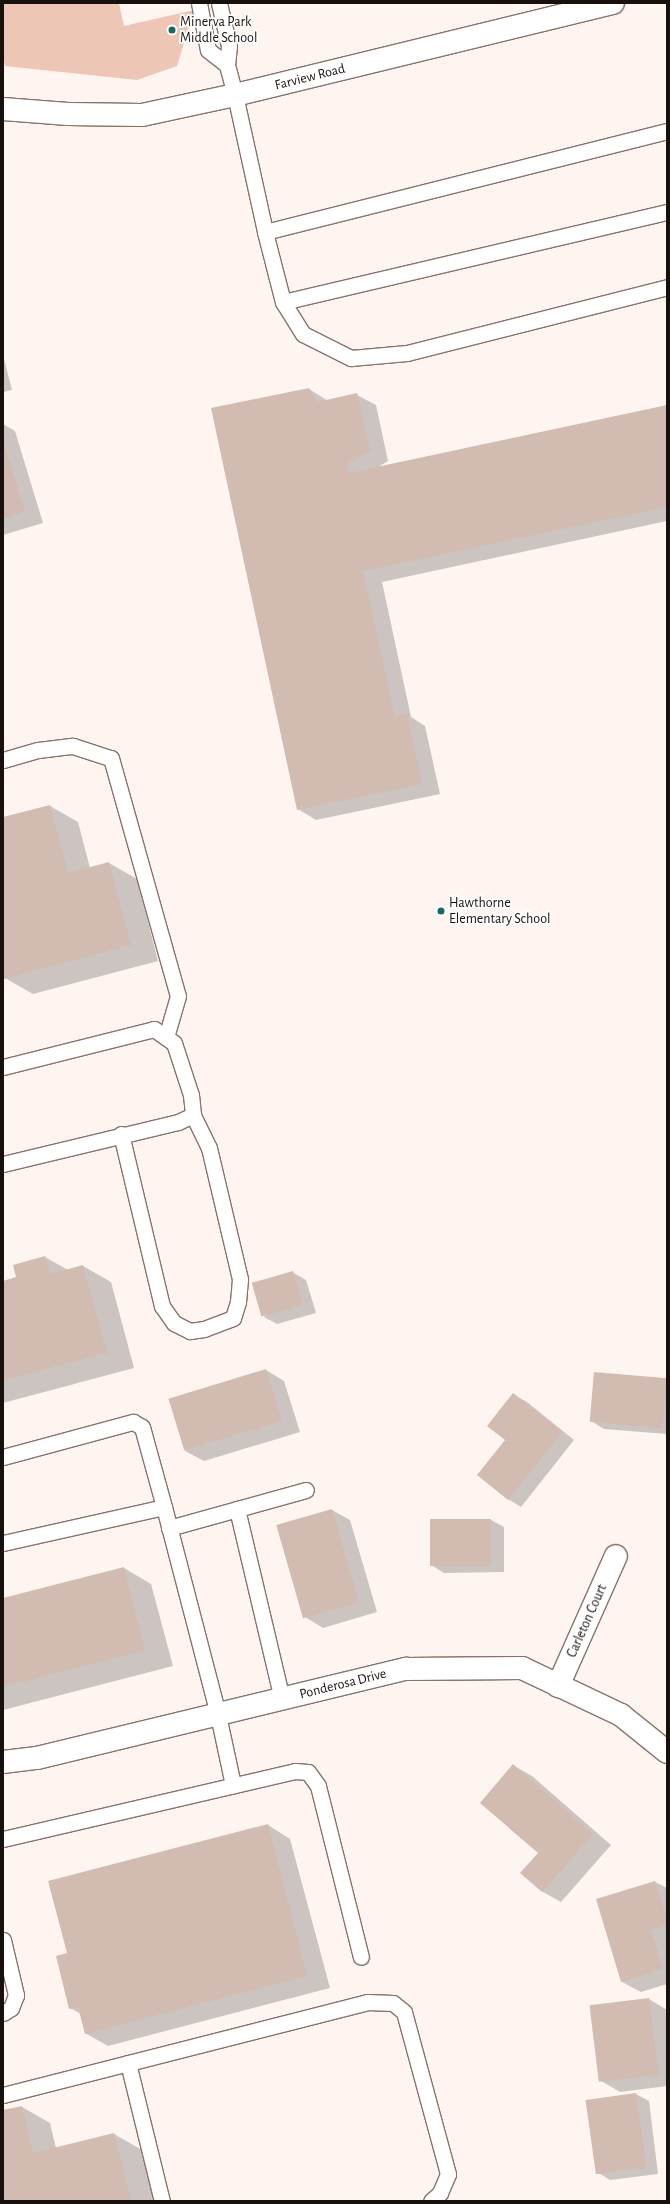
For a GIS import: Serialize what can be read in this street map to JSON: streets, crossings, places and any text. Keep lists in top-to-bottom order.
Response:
{
  "streets": {
    "street": ["Farview Road", "Carleton Court", "Ponderosa Drive"]
  },
  "crossings": [
    ["Carleton Court", "Ponderosa Drive"]
  ],
  "places": ["Minerva Park Middle School", "Hawthorne Elementary School"]
}
